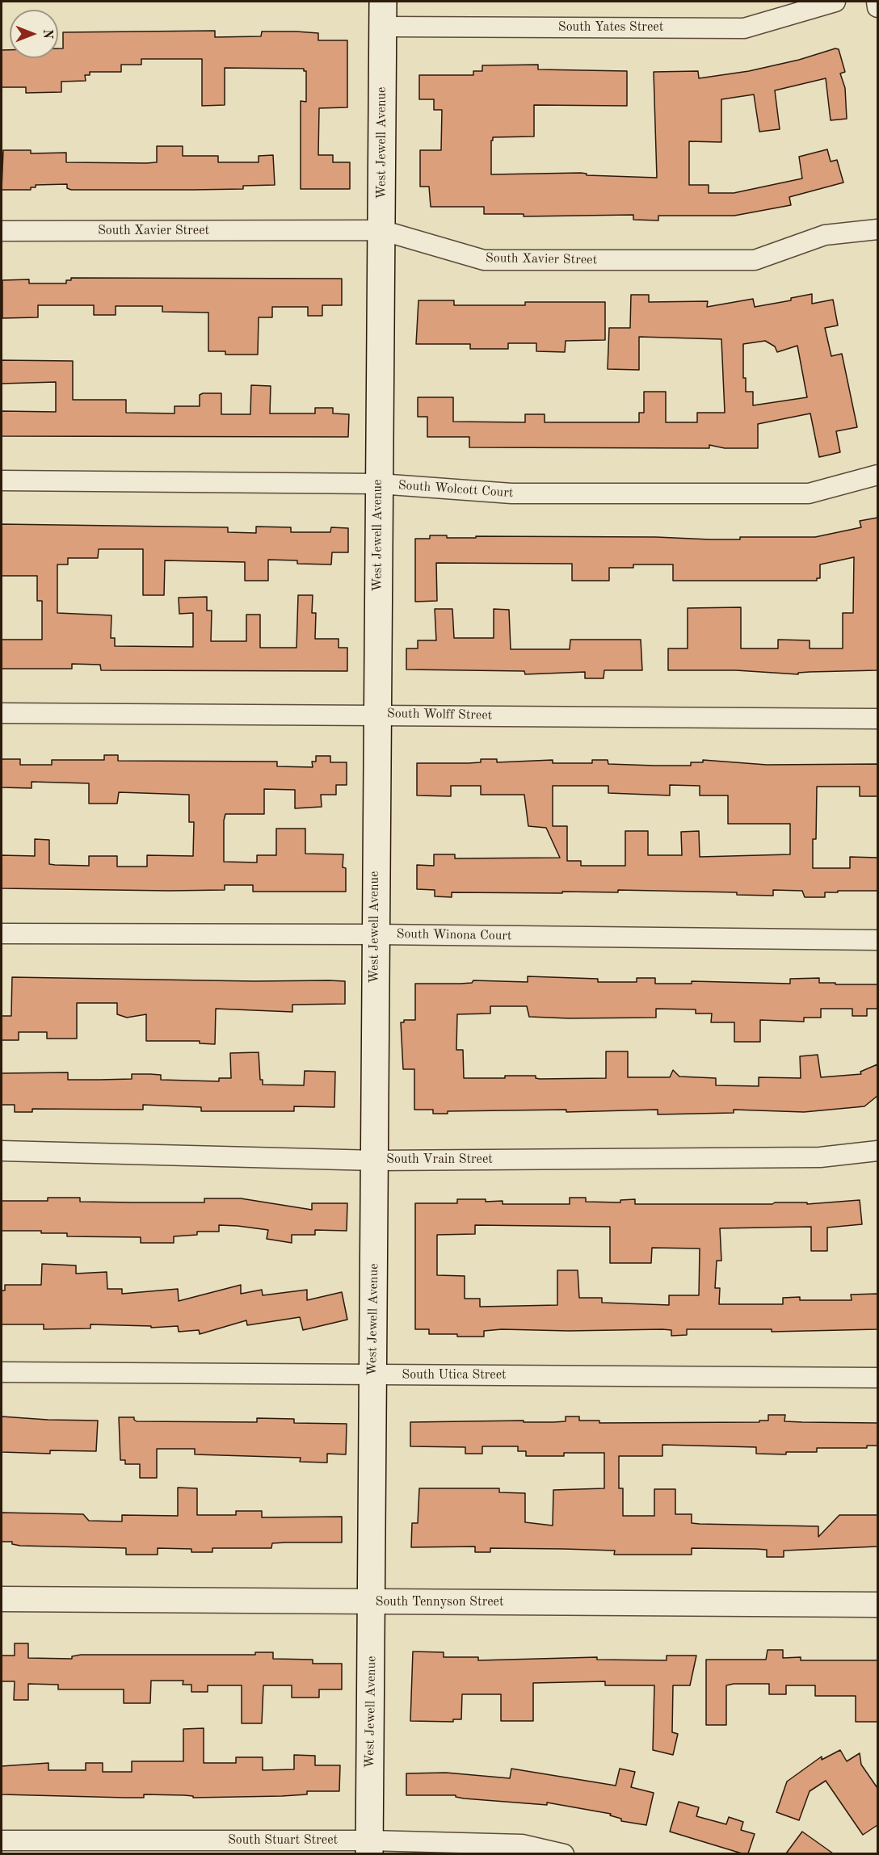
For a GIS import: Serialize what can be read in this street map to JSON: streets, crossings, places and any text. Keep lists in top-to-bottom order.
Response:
{
  "streets": {
    "main road": ["West Jewell Avenue"],
    "street": [
      "South Yates Street",
      "South Xavier Street",
      "South Wolcott Court",
      "South Wolff Street",
      "South Winona Court",
      "South Vrain Street",
      "South Utica Street",
      "South Tennyson Street",
      "South Stuart Street"
    ]
  },
  "crossings": [
    ["South Yates Street", "West Jewell Avenue"],
    ["West Jewell Avenue", "South Xavier Street"],
    ["West Jewell Avenue", "South Wolcott Court"],
    ["West Jewell Avenue", "South Wolff Street"],
    ["West Jewell Avenue", "South Winona Court"],
    ["West Jewell Avenue", "South Vrain Street"],
    ["West Jewell Avenue", "South Utica Street"],
    ["West Jewell Avenue", "South Tennyson Street"],
    ["West Jewell Avenue", "South Stuart Street"]
  ],
  "north": "right"
}
